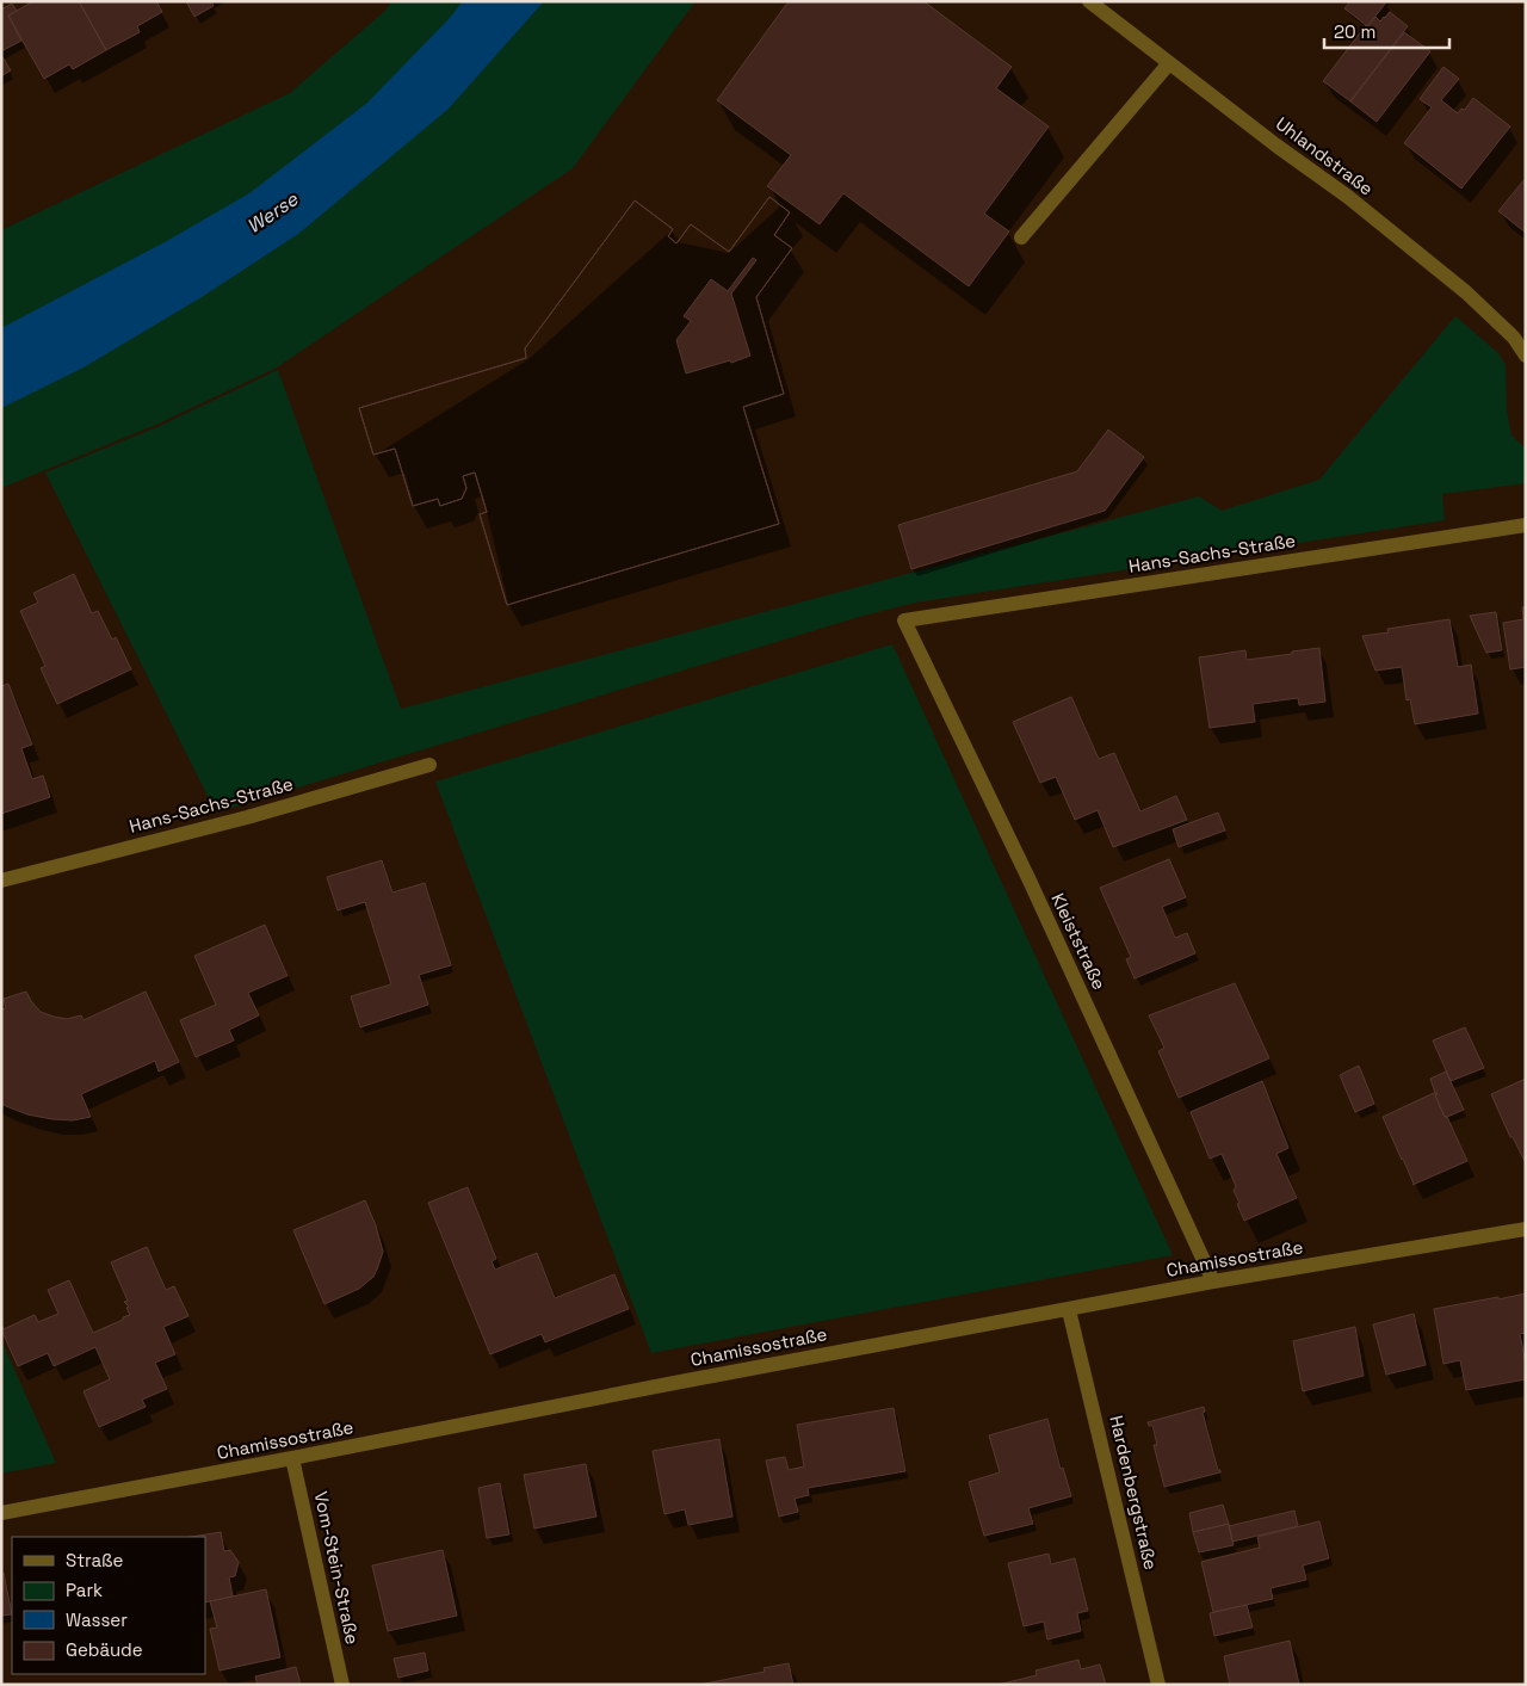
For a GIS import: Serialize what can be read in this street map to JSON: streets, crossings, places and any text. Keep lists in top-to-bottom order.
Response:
{
  "streets": {
    "street": [
      "Uhlandstraße",
      "Hans-Sachs-Straße",
      "Kleiststraße",
      "Chamissostraße",
      "Hardenbergstraße",
      "Vom-Stein-Straße"
    ]
  },
  "crossings": [
    ["Hans-Sachs-Straße", "Kleiststraße"],
    ["Kleiststraße", "Chamissostraße"],
    ["Chamissostraße", "Hardenbergstraße"],
    ["Chamissostraße", "Vom-Stein-Straße"]
  ],
  "water": ["Werse"],
  "legend": [
    "Straße",
    "Park",
    "Wasser",
    "Gebäude"
  ],
  "scale_bar": "20 m"
}
